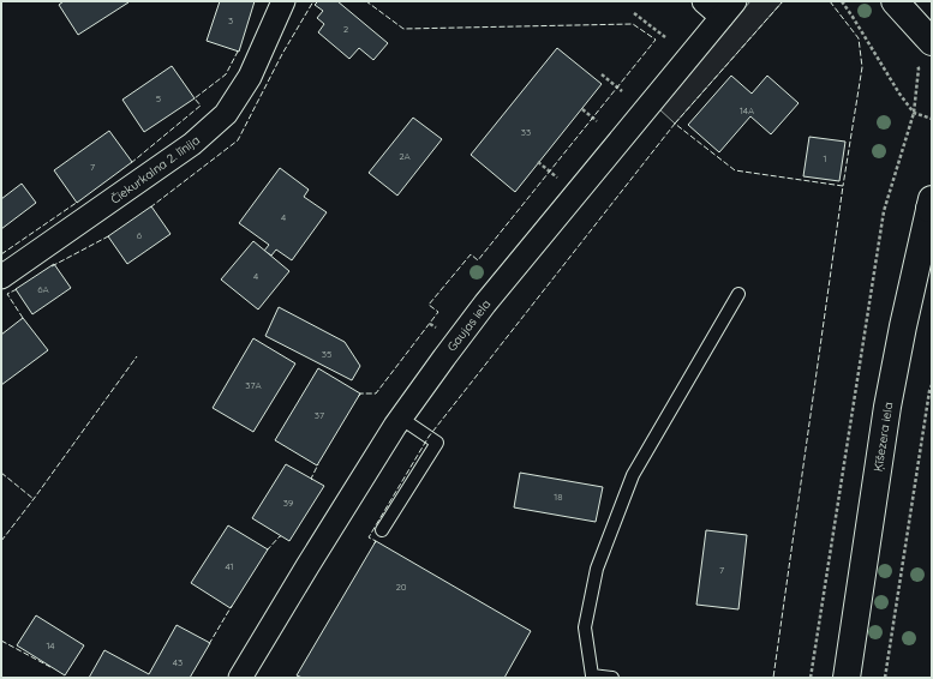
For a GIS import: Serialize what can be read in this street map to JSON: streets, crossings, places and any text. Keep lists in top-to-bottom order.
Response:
{
  "streets": {
    "street": ["Čiekurkalna 2. līnija", "Gaujas iela", "Ķīšezera iela"]
  },
  "house_numbers": [
    "3",
    "2",
    "5",
    "14A",
    "33",
    "2A",
    "1",
    "7",
    "4",
    "6",
    "4",
    "6A",
    "35",
    "37A",
    "37",
    "18",
    "39",
    "41",
    "7",
    "20",
    "14",
    "43"
  ]
}
